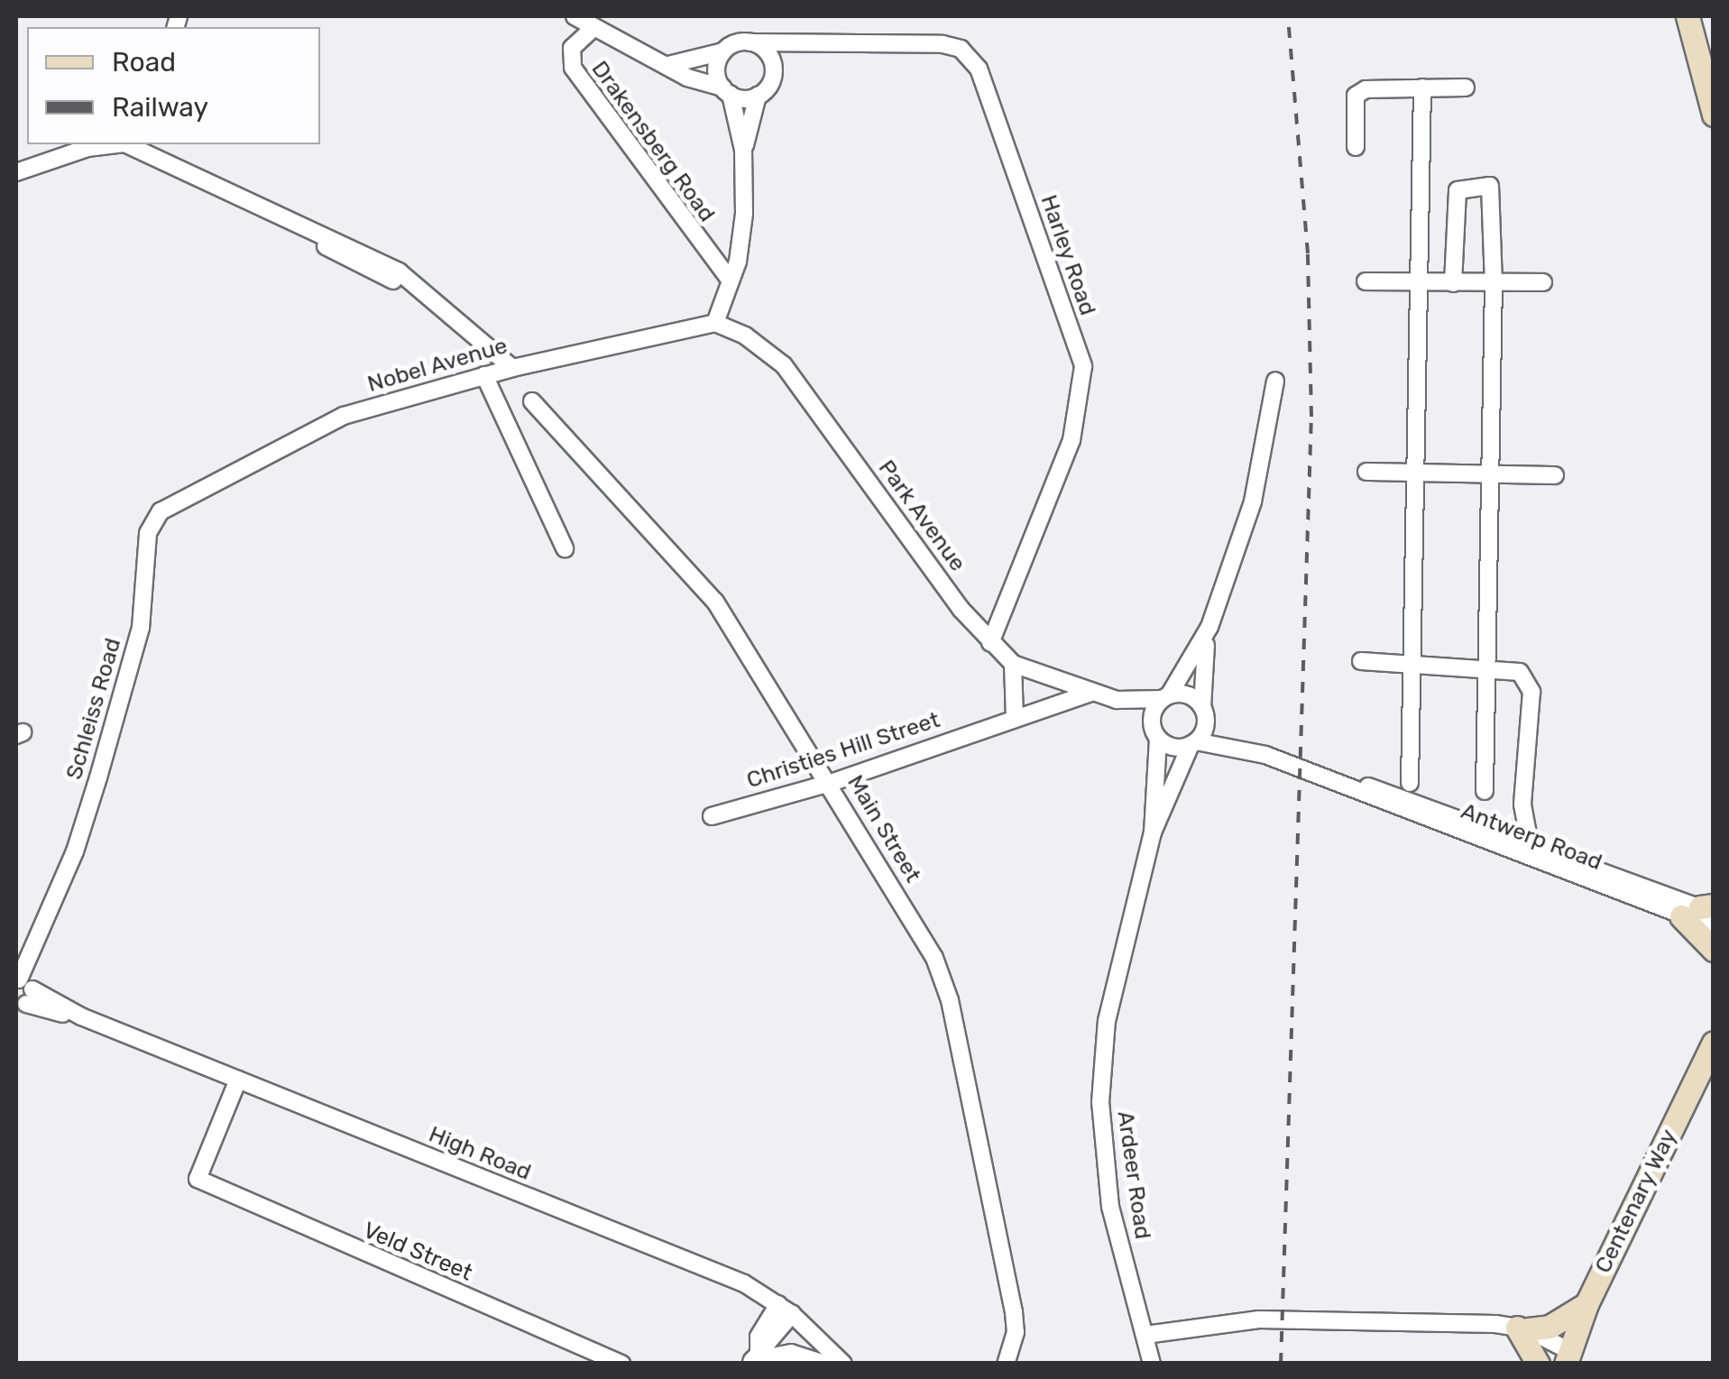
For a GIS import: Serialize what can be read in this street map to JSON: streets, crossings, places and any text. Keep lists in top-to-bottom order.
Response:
{
  "streets": {
    "main road": ["Centenary Way"],
    "street": [
      "Drakensberg Road",
      "Harley Road",
      "Nobel Avenue",
      "Park Avenue",
      "Schleiss Road",
      "Christies Hill Street",
      "Main Street",
      "Antwerp Road",
      "High Road",
      "Ardeer Road",
      "Veld Street"
    ]
  },
  "crossings": [
    ["Harley Road", "Park Avenue"],
    ["Nobel Avenue", "Park Avenue"],
    ["Nobel Avenue", "Schleiss Road"],
    ["Park Avenue", "Christies Hill Street"],
    ["Park Avenue", "Antwerp Road"],
    ["Park Avenue", "Ardeer Road"],
    ["Schleiss Road", "High Road"],
    ["Christies Hill Street", "Main Street"],
    ["Antwerp Road", "Ardeer Road"],
    ["High Road", "Veld Street"]
  ],
  "legend": ["Road", "Railway"]
}
